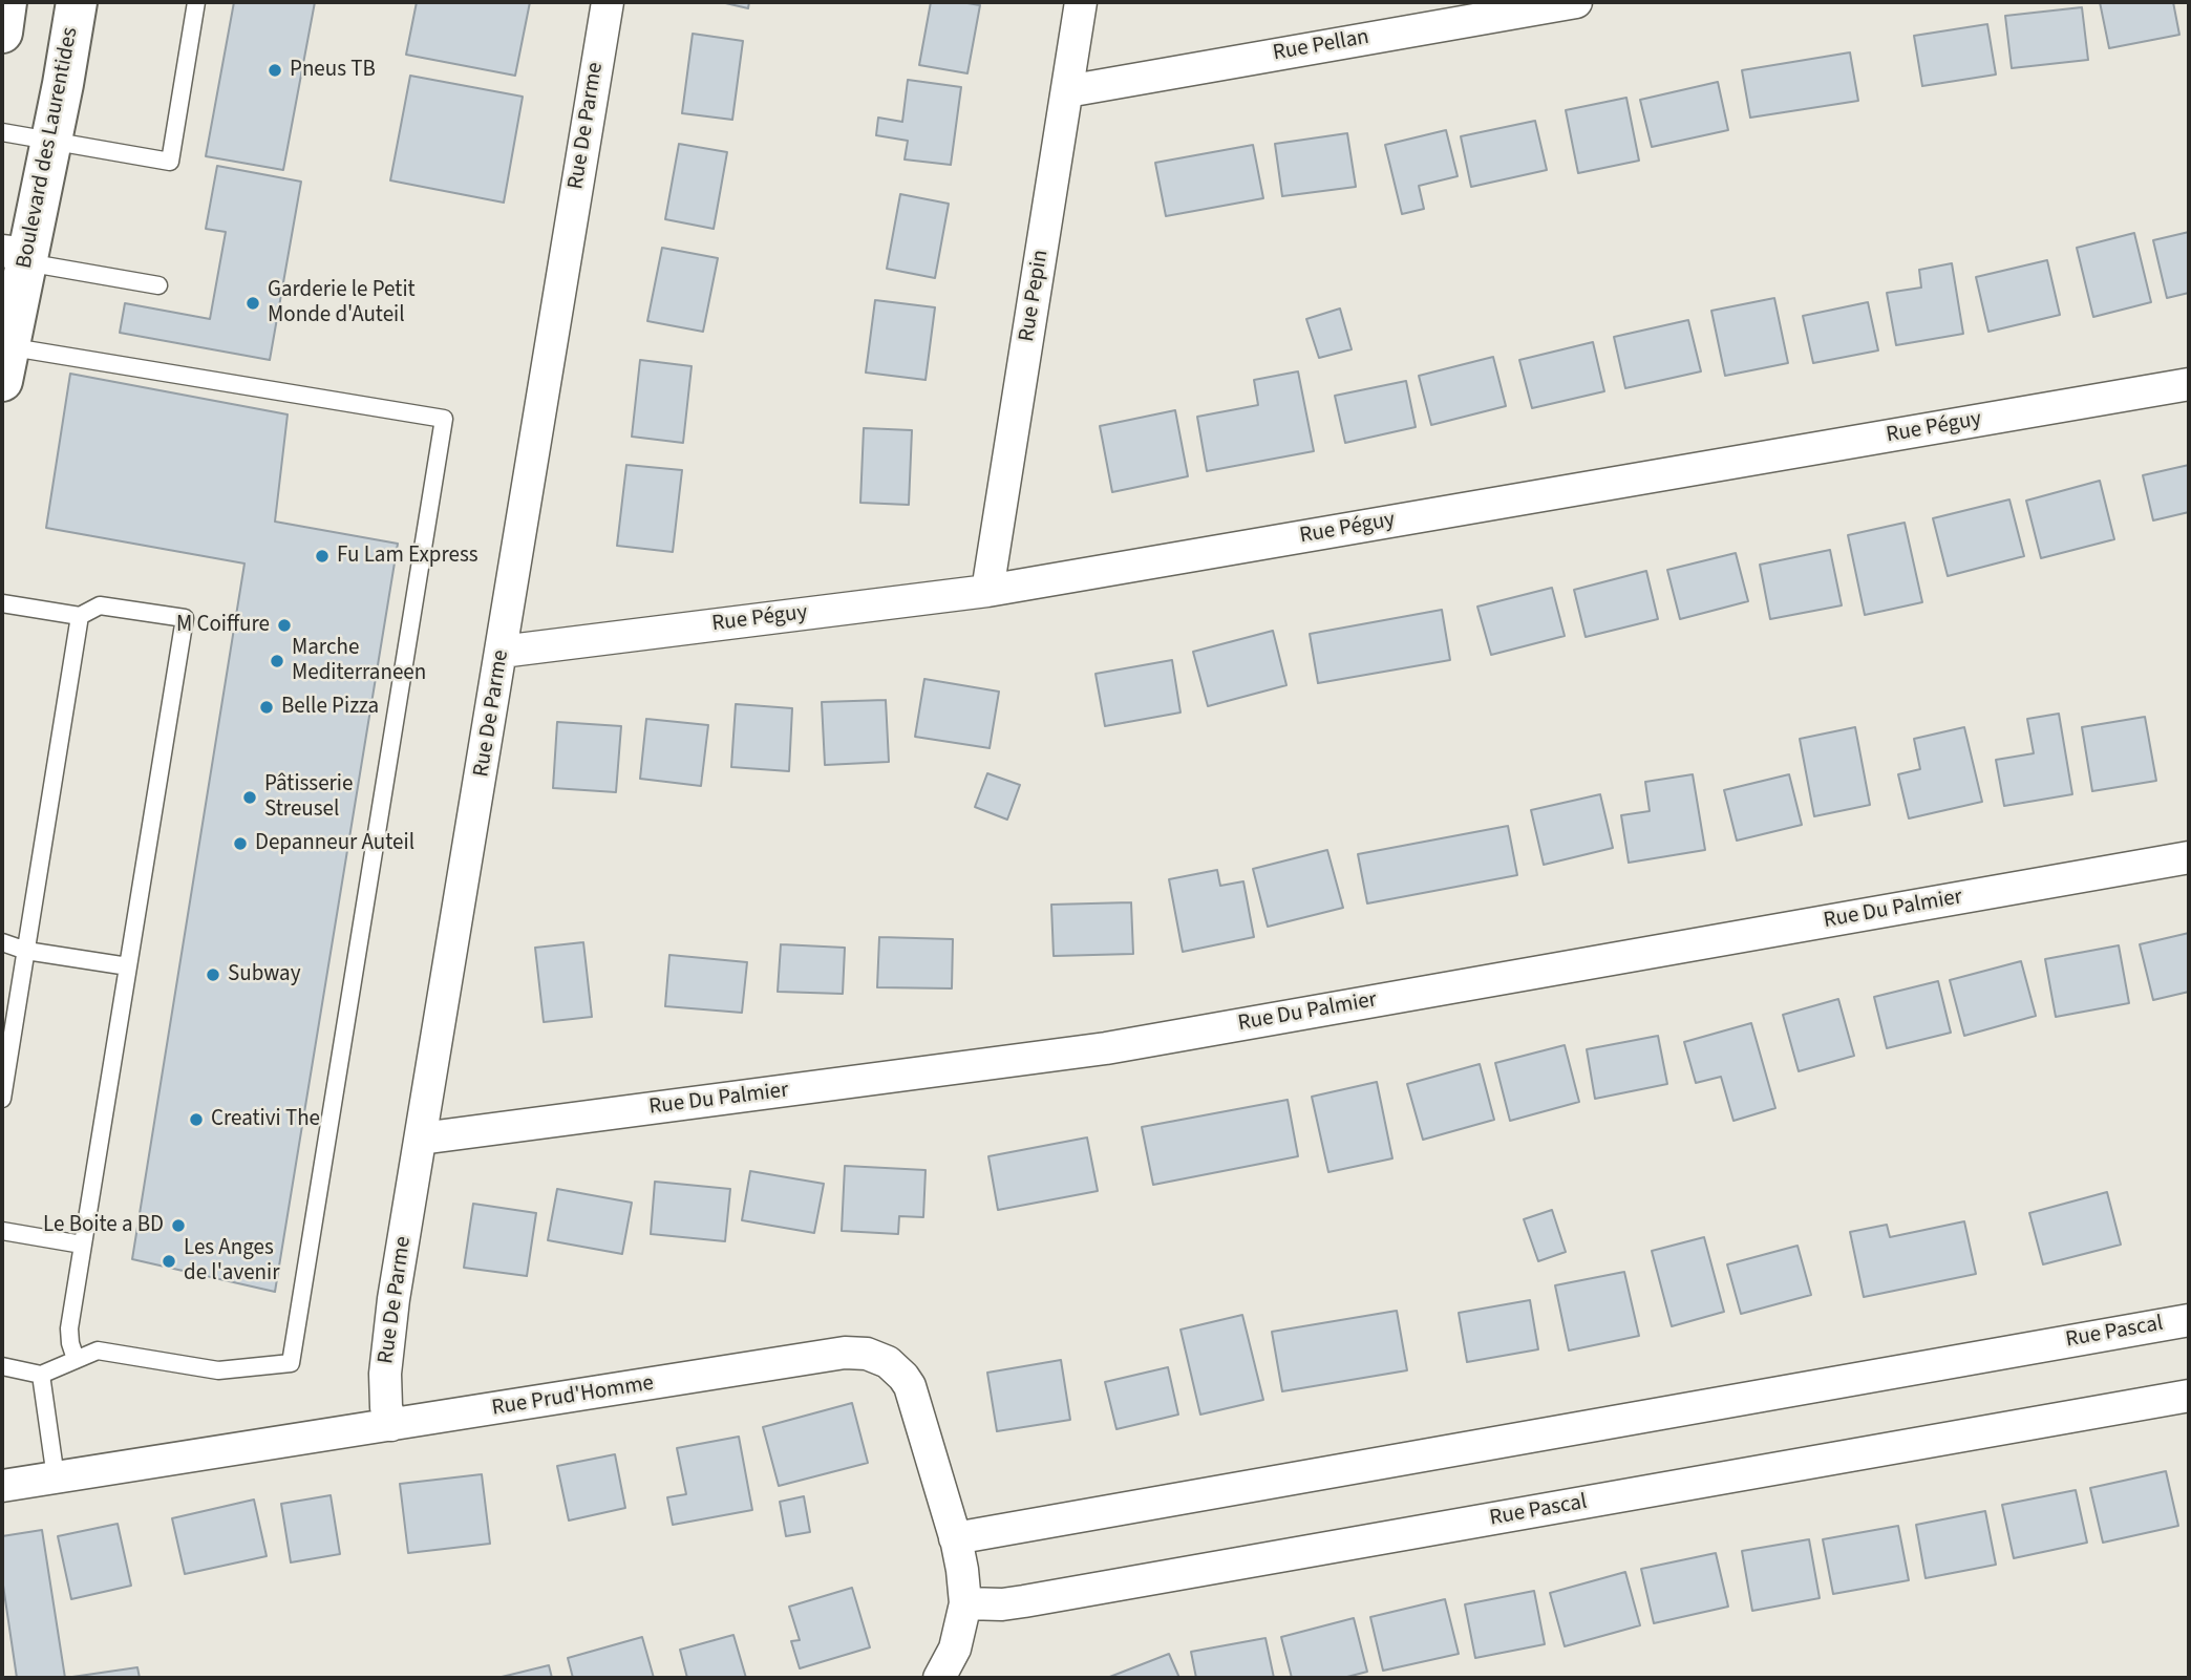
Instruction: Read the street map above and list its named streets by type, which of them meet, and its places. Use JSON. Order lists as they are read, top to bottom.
{
  "streets": {
    "main road": ["Boulevard des Laurentides"],
    "street": [
      "Rue Pellan",
      "Rue De Parme",
      "Rue Pepin",
      "Rue Péguy",
      "Rue Du Palmier",
      "Rue Pascal",
      "Rue Prud'Homme"
    ]
  },
  "crossings": [
    ["Rue Pellan", "Rue Pepin"],
    ["Rue De Parme", "Rue Péguy"],
    ["Rue De Parme", "Rue Du Palmier"],
    ["Rue De Parme", "Rue Prud'Homme"],
    ["Rue Pepin", "Rue Péguy"],
    ["Rue Pascal", "Rue Prud'Homme"]
  ],
  "places": [
    "Pneus TB",
    "Garderie le Petit Monde d'Auteil",
    "Fu Lam Express",
    "M Coiffure",
    "Marche Mediterraneen",
    "Belle Pizza",
    "Pâtisserie Streusel",
    "Depanneur Auteil",
    "Subway",
    "Creativi The",
    "Le Boite a BD",
    "Les Anges de l'avenir"
  ]
}
